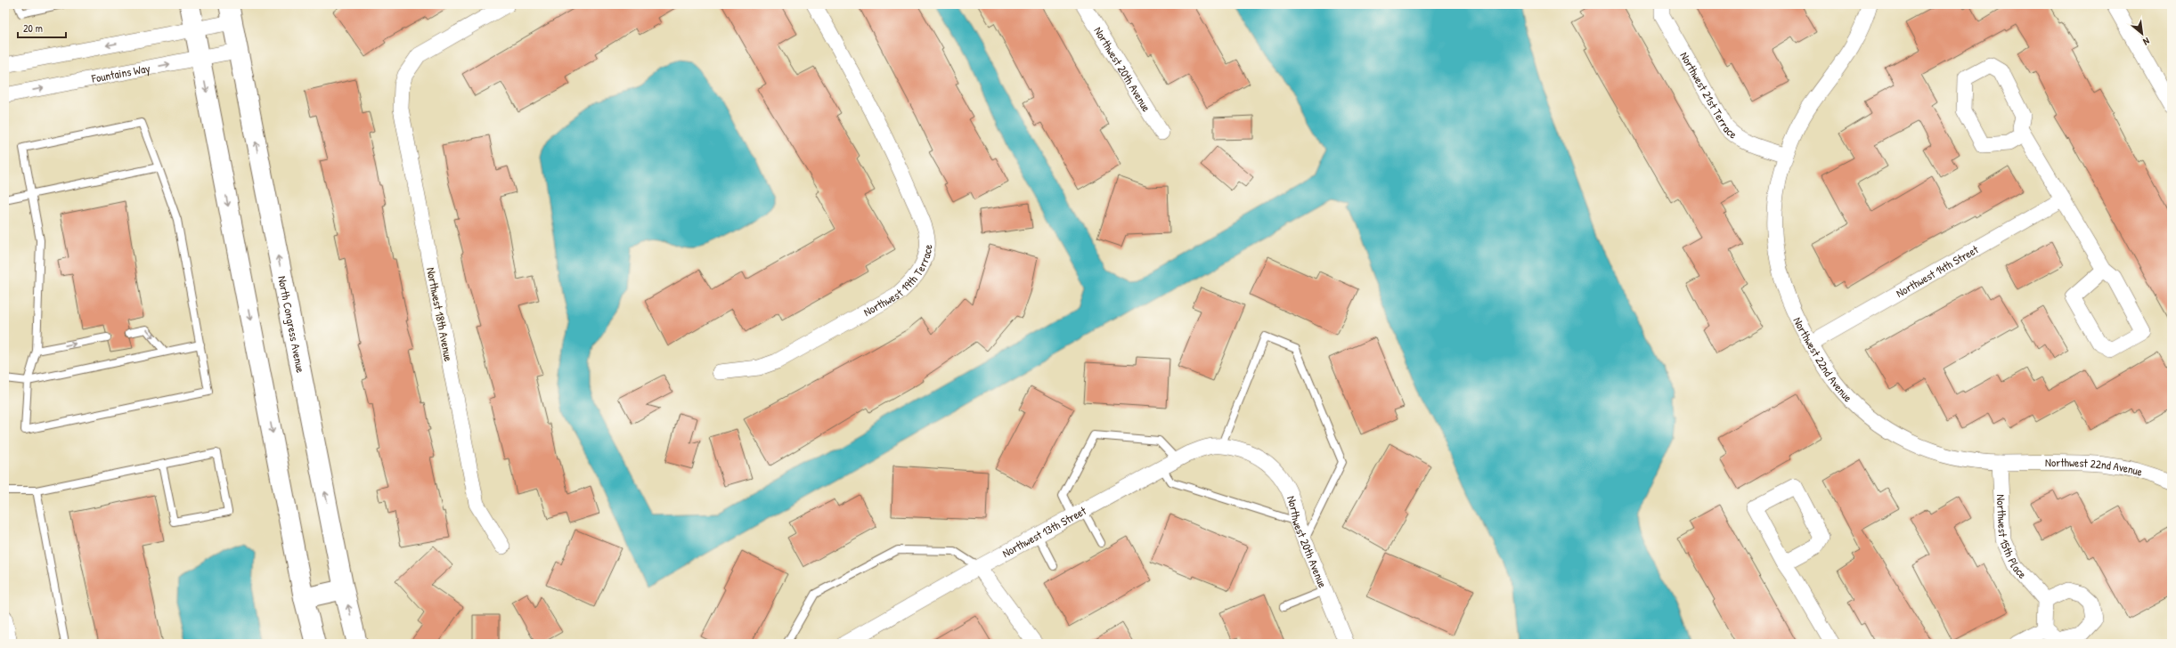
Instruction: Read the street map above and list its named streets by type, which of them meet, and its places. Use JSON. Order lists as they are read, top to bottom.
{
  "streets": {
    "main road": ["North Congress Avenue"],
    "street": [
      "Northwest 20th Avenue",
      "Fountains Way",
      "Northwest 21st Terrace",
      "Northwest 14th Street",
      "Northwest 19th Terrace",
      "Northwest 18th Avenue",
      "Northwest 22nd Avenue",
      "Northwest 13th Street",
      "Northwest 15th Place"
    ]
  },
  "crossings": [
    ["Northwest 20th Avenue", "Northwest 13th Street"],
    ["Fountains Way", "North Congress Avenue"],
    ["Northwest 21st Terrace", "Northwest 22nd Avenue"],
    ["Northwest 14th Street", "Northwest 22nd Avenue"],
    ["Northwest 22nd Avenue", "Northwest 15th Place"]
  ],
  "scale_bar": "20 m",
  "north": "bottom right"
}
